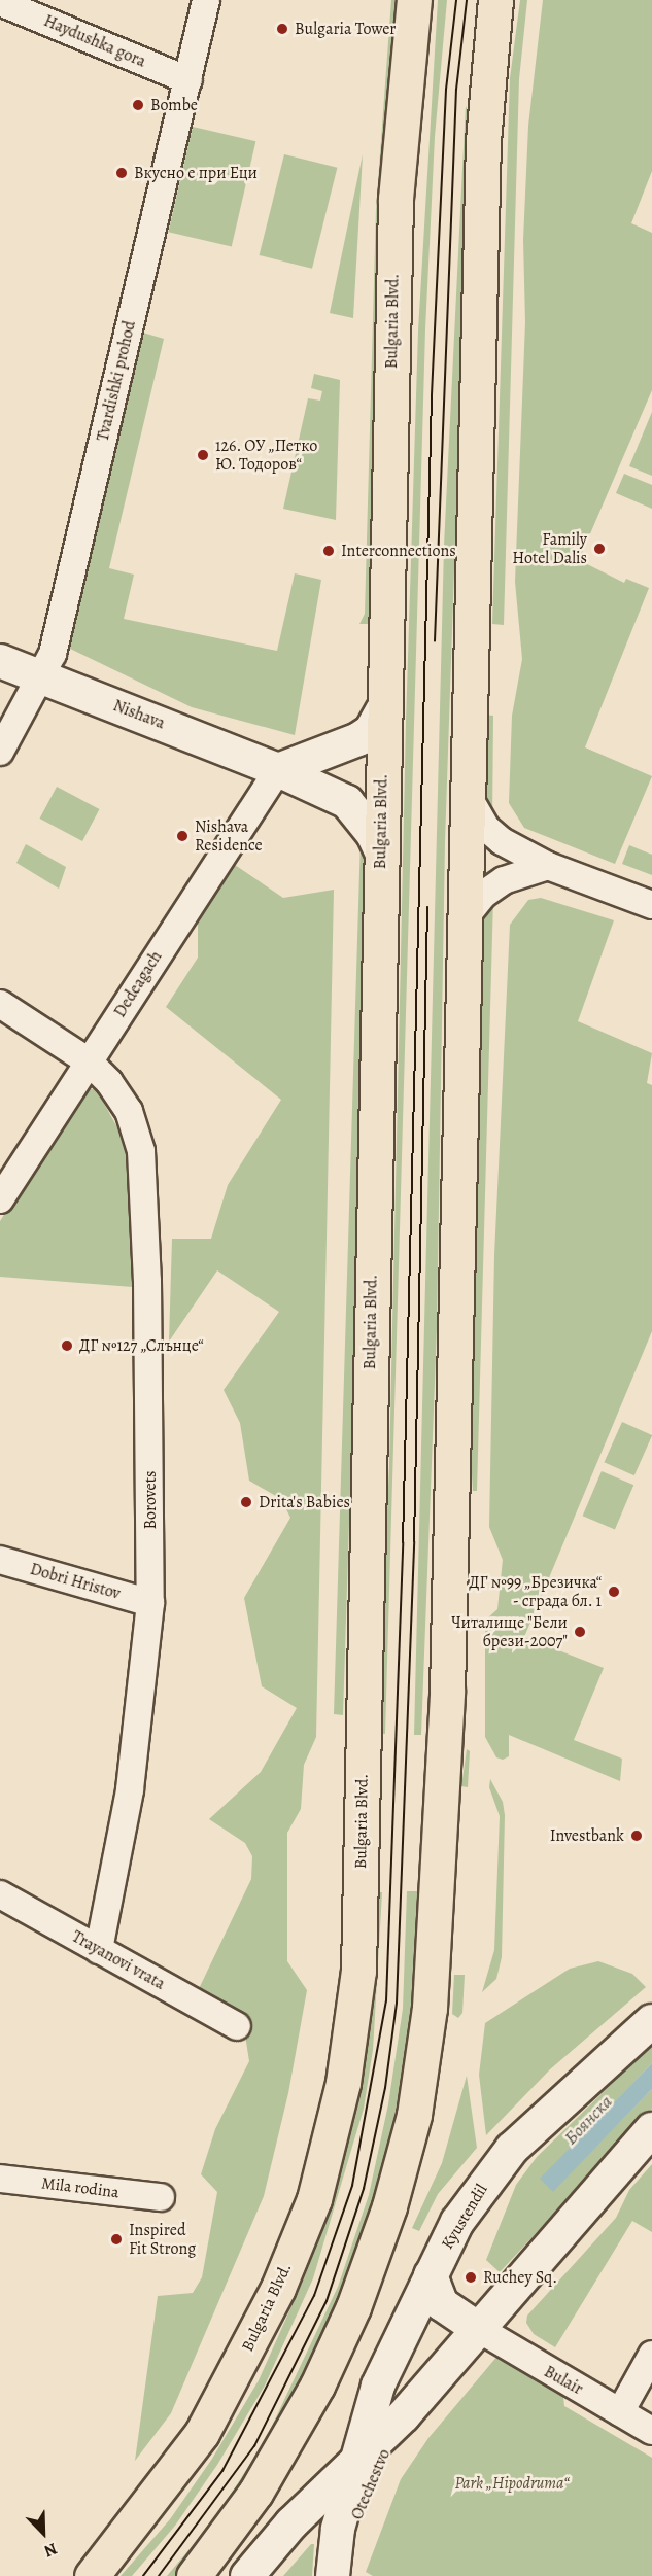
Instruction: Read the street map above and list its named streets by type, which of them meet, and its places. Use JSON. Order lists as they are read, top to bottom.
{
  "streets": {
    "main road": ["Bulgaria Blvd."],
    "street": [
      "Haydushka gora",
      "Tvardishki prohod",
      "Nishava",
      "Dedeagach",
      "Borovets",
      "Dobri Hristov",
      "Trayanovi vrata",
      "Mila rodina",
      "Kyustendil",
      "Bulair",
      "Otechestvo"
    ]
  },
  "crossings": [
    ["Haydushka gora", "Tvardishki prohod"],
    ["Bulgaria Blvd.", "Nishava"],
    ["Tvardishki prohod", "Nishava"],
    ["Nishava", "Dedeagach"],
    ["Dedeagach", "Borovets"],
    ["Borovets", "Dobri Hristov"],
    ["Borovets", "Trayanovi vrata"],
    ["Kyustendil", "Otechestvo"]
  ],
  "water": ["Боянска"],
  "parks": ["Park „Hipodruma“"],
  "places": [
    "Bulgaria Tower",
    "Bombe",
    "Вкусно е при Еци",
    "126. ОУ „Петко Ю. Тодоров“",
    "Family Hotel Dalis",
    "Interconnections",
    "Nishava Residence",
    "ДГ №127 „Слънце“",
    "Drita's Babies",
    "ДГ №99 „Брезичка“ - сграда бл. 1",
    "Читалище \"Бели брези-2007\"",
    "Investbank",
    "Inspired Fit Strong",
    "Ruchey Sq."
  ],
  "north": "bottom right"
}
